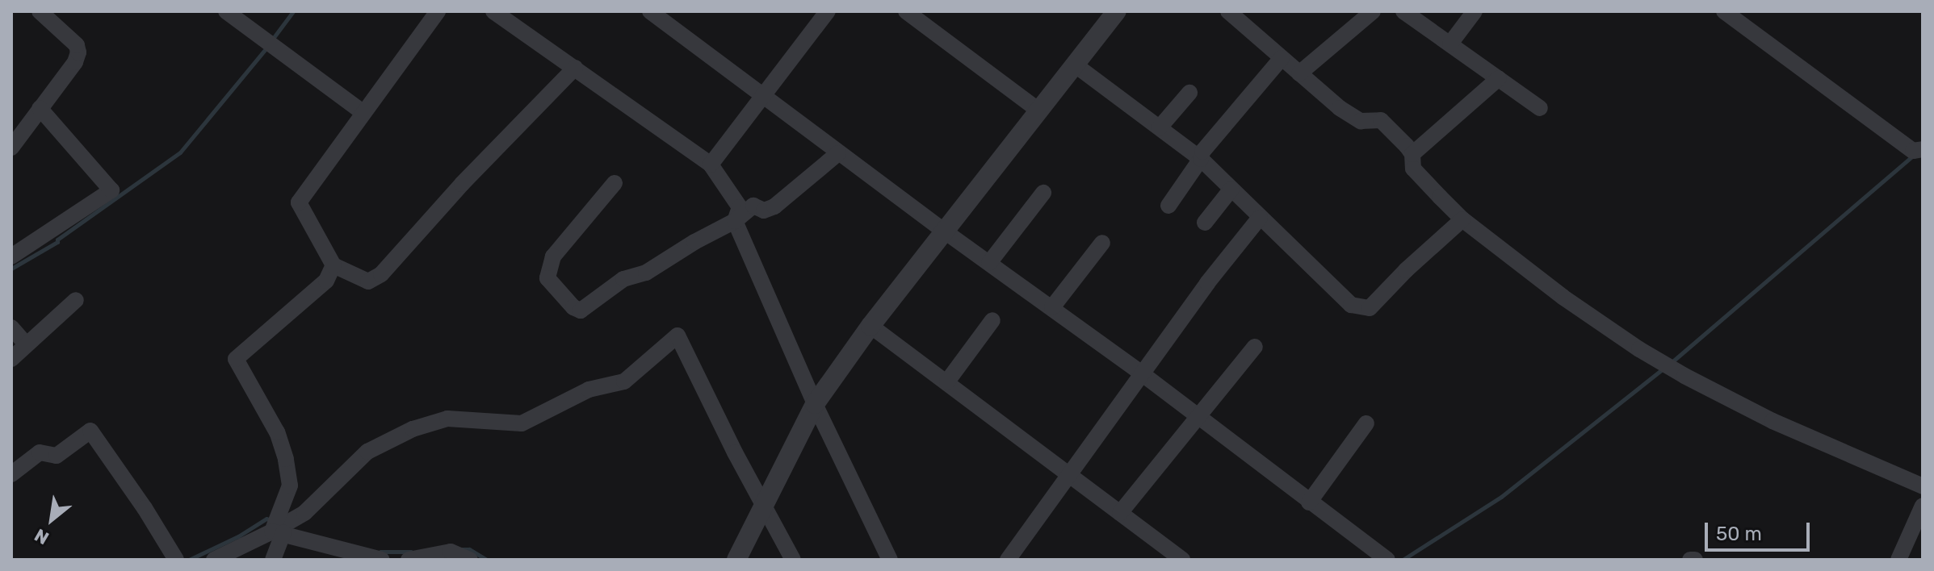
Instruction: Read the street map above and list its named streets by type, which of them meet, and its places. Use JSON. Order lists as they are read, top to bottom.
{
  "scale_bar": "50 m",
  "north": "bottom left"
}
